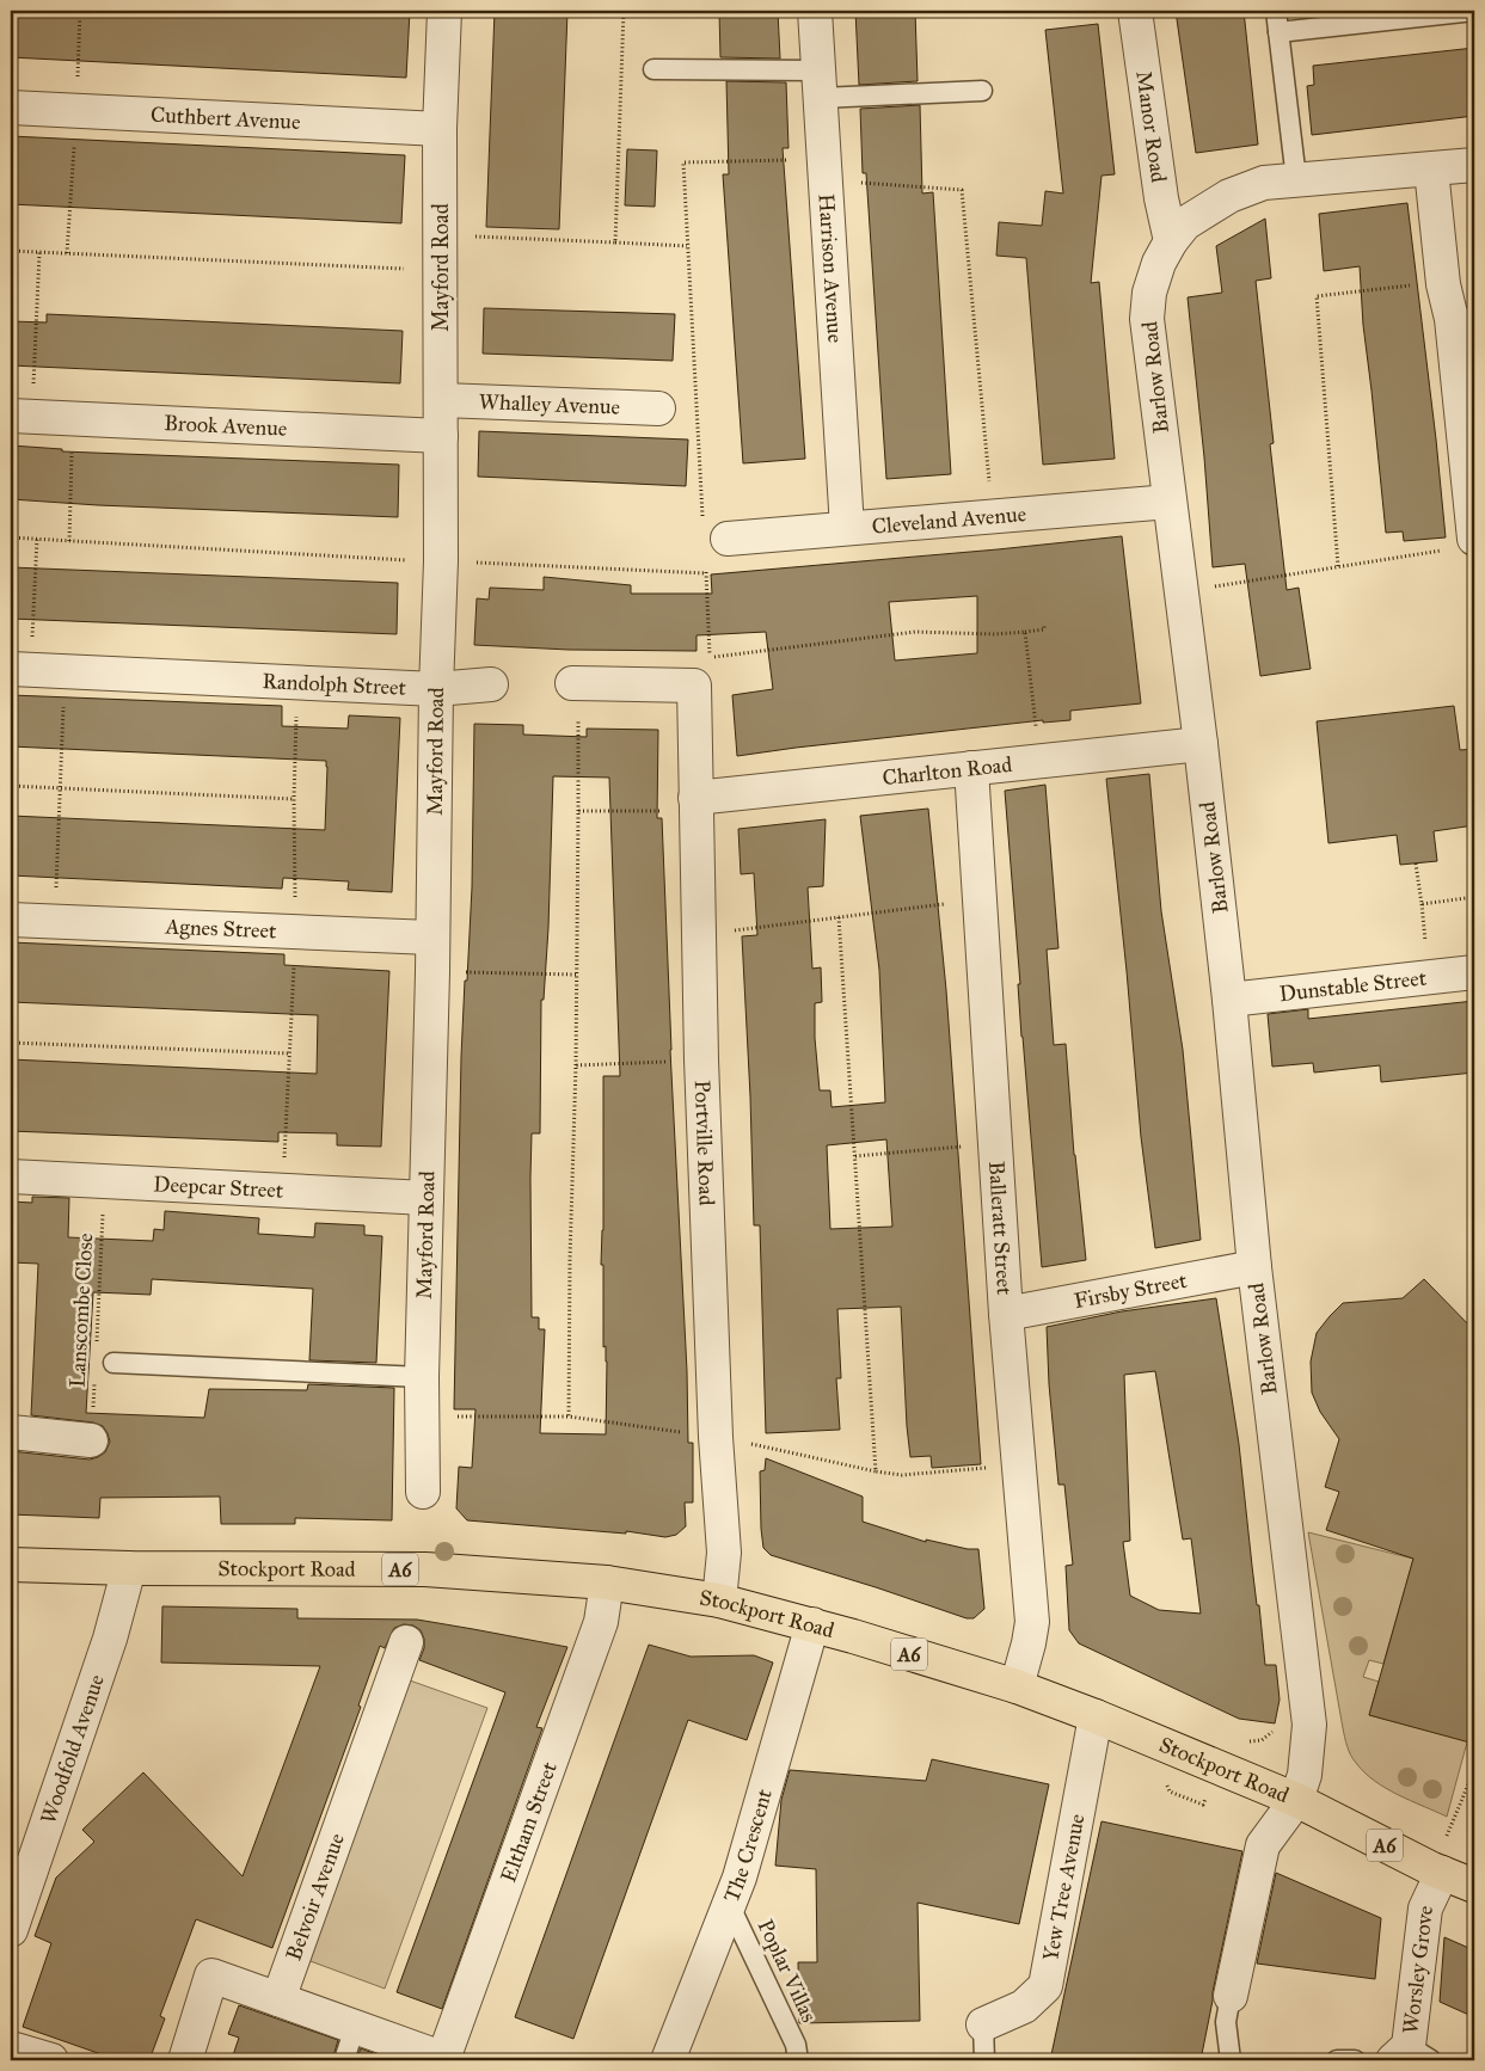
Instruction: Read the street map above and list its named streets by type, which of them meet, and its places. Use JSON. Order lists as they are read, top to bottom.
{
  "streets": {
    "highway": ["Stockport Road", "A6"],
    "street": [
      "Cuthbert Avenue",
      "Manor Road",
      "Mayford Road",
      "Harrison Avenue",
      "Barlow Road",
      "Whalley Avenue",
      "Brook Avenue",
      "Cleveland Avenue",
      "Randolph Street",
      "Charlton Road",
      "Agnes Street",
      "Dunstable Street",
      "Portville Road",
      "Deepcar Street",
      "Balleratt Street",
      "Firsby Street",
      "Woodfold Avenue",
      "Eltham Street",
      "The Crescent",
      "Yew Tree Avenue",
      "Belvoir Avenue",
      "Worsley Grove"
    ],
    "lane": ["Poplar Villas"],
    "path": ["Lanscombe Close"]
  },
  "crossings": [
    ["Cuthbert Avenue", "Mayford Road"],
    ["Manor Road", "Barlow Road"],
    ["Mayford Road", "Whalley Avenue"],
    ["Mayford Road", "Brook Avenue"],
    ["Mayford Road", "Randolph Street"],
    ["Mayford Road", "Agnes Street"],
    ["Mayford Road", "Deepcar Street"],
    ["Harrison Avenue", "Cleveland Avenue"],
    ["Barlow Road", "Cleveland Avenue"],
    ["Barlow Road", "Charlton Road"],
    ["Barlow Road", "Dunstable Street"],
    ["Barlow Road", "Firsby Street"],
    ["Barlow Road", "Stockport Road"],
    ["Charlton Road", "Portville Road"],
    ["Charlton Road", "Balleratt Street"],
    ["Portville Road", "Stockport Road"],
    ["Deepcar Street", "Lanscombe Close"],
    ["Balleratt Street", "Firsby Street"],
    ["Balleratt Street", "Stockport Road"],
    ["Stockport Road", "Woodfold Avenue"],
    ["Stockport Road", "Eltham Street"],
    ["Stockport Road", "The Crescent"],
    ["Stockport Road", "Yew Tree Avenue"],
    ["Stockport Road", "Worsley Grove"],
    ["The Crescent", "Poplar Villas"]
  ]
}
